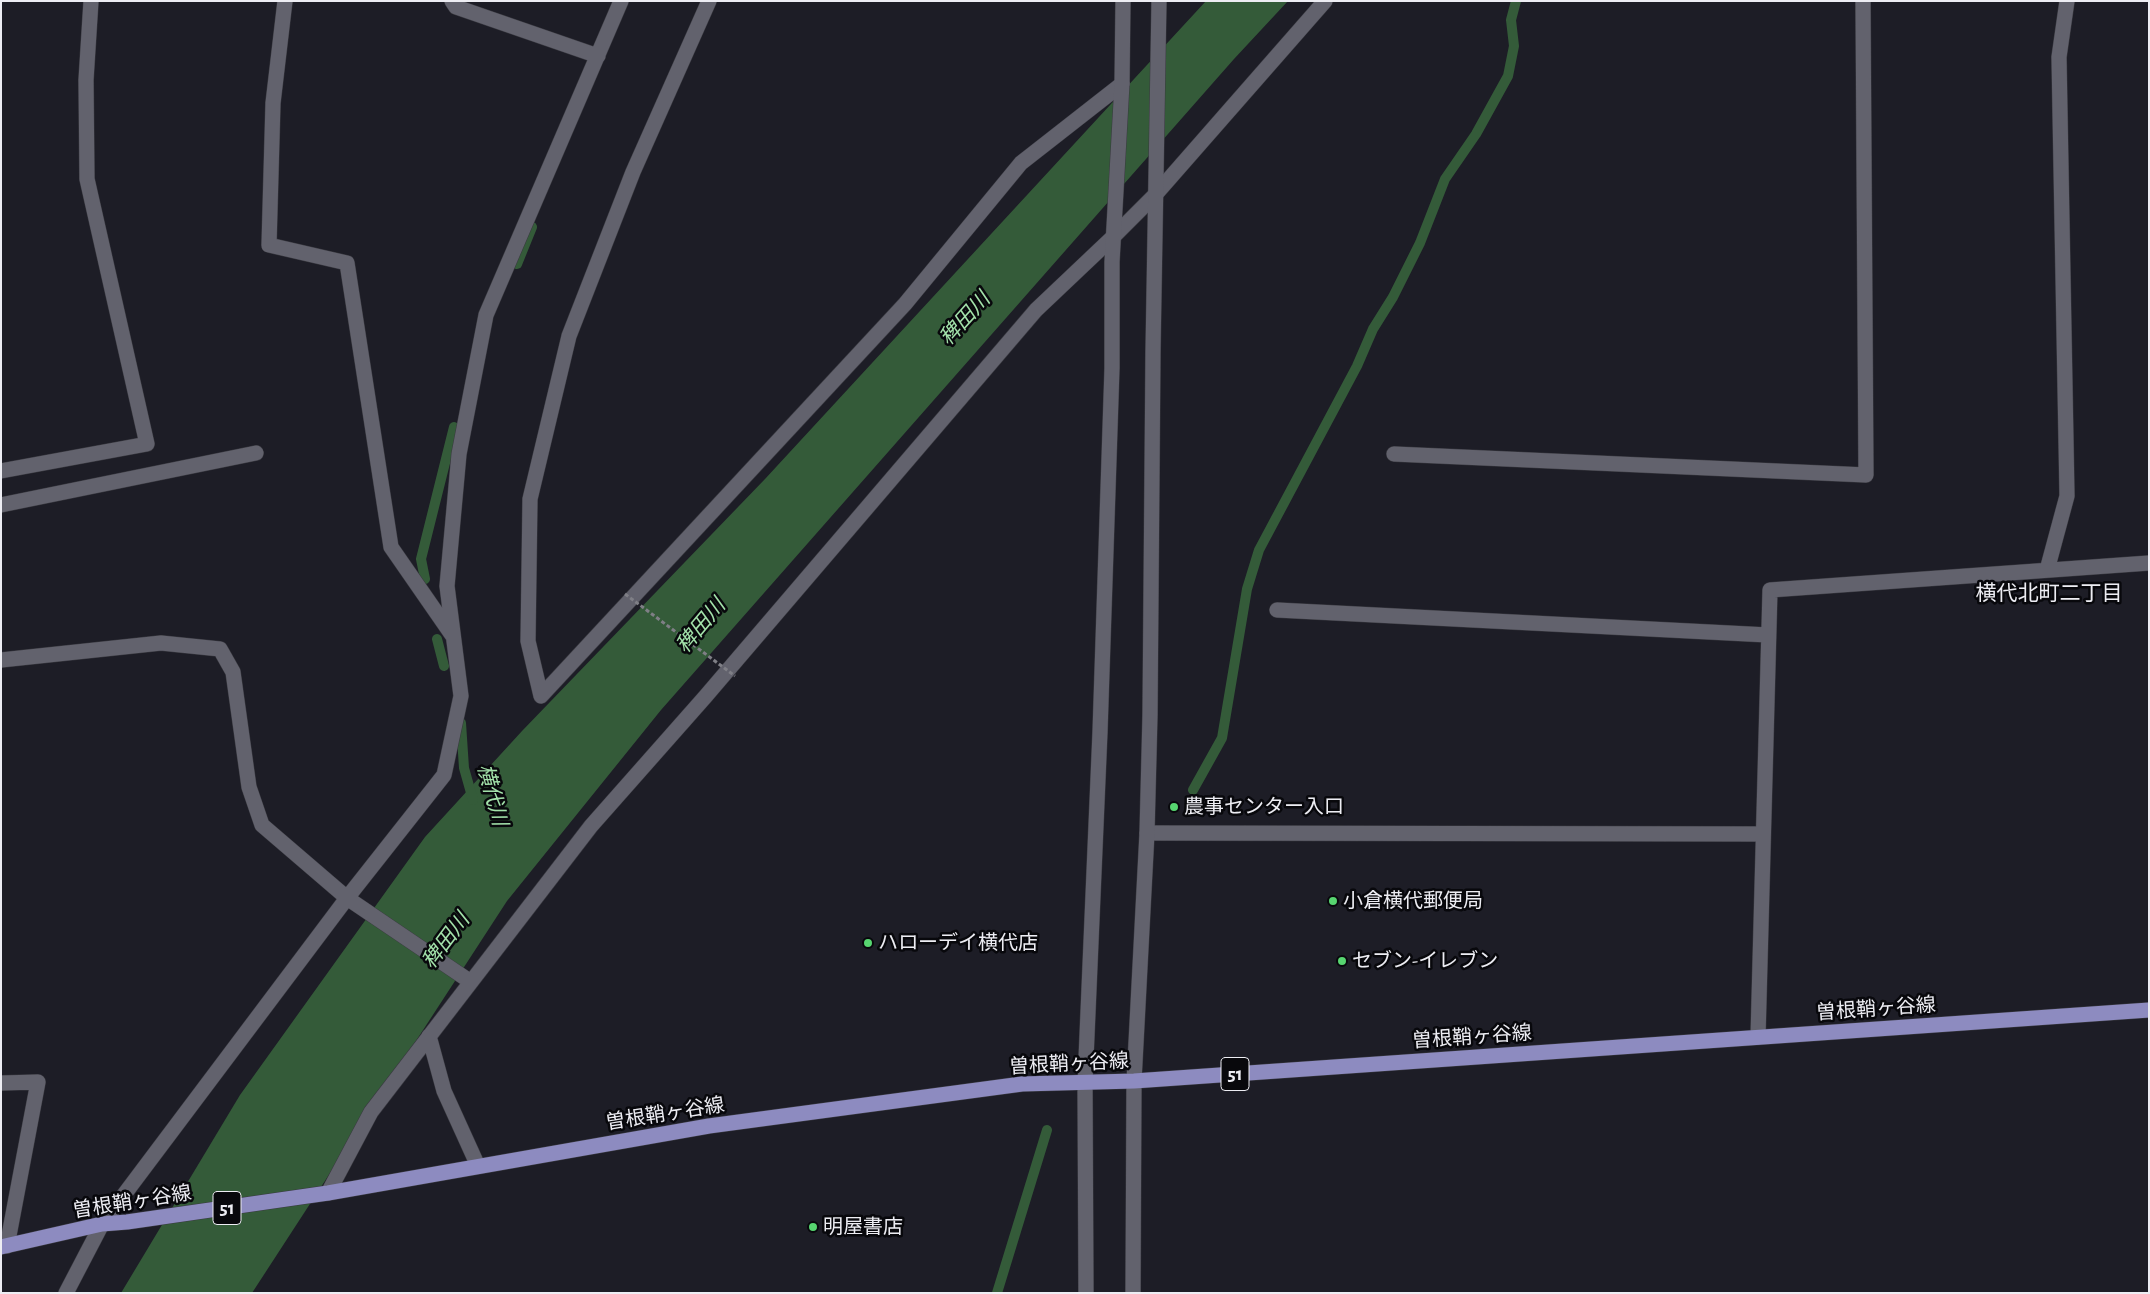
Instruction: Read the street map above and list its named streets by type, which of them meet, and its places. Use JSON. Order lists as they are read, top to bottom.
{
  "streets": {
    "main road": ["曽根鞘ヶ谷線", "51"]
  },
  "districts": ["横代北町二丁目"],
  "water": ["稗田川", "横代川"],
  "places": [
    "農事センター入口",
    "小倉横代郵便局",
    "ハローデイ横代店",
    "セブン-イレブン",
    "明屋書店"
  ]
}
